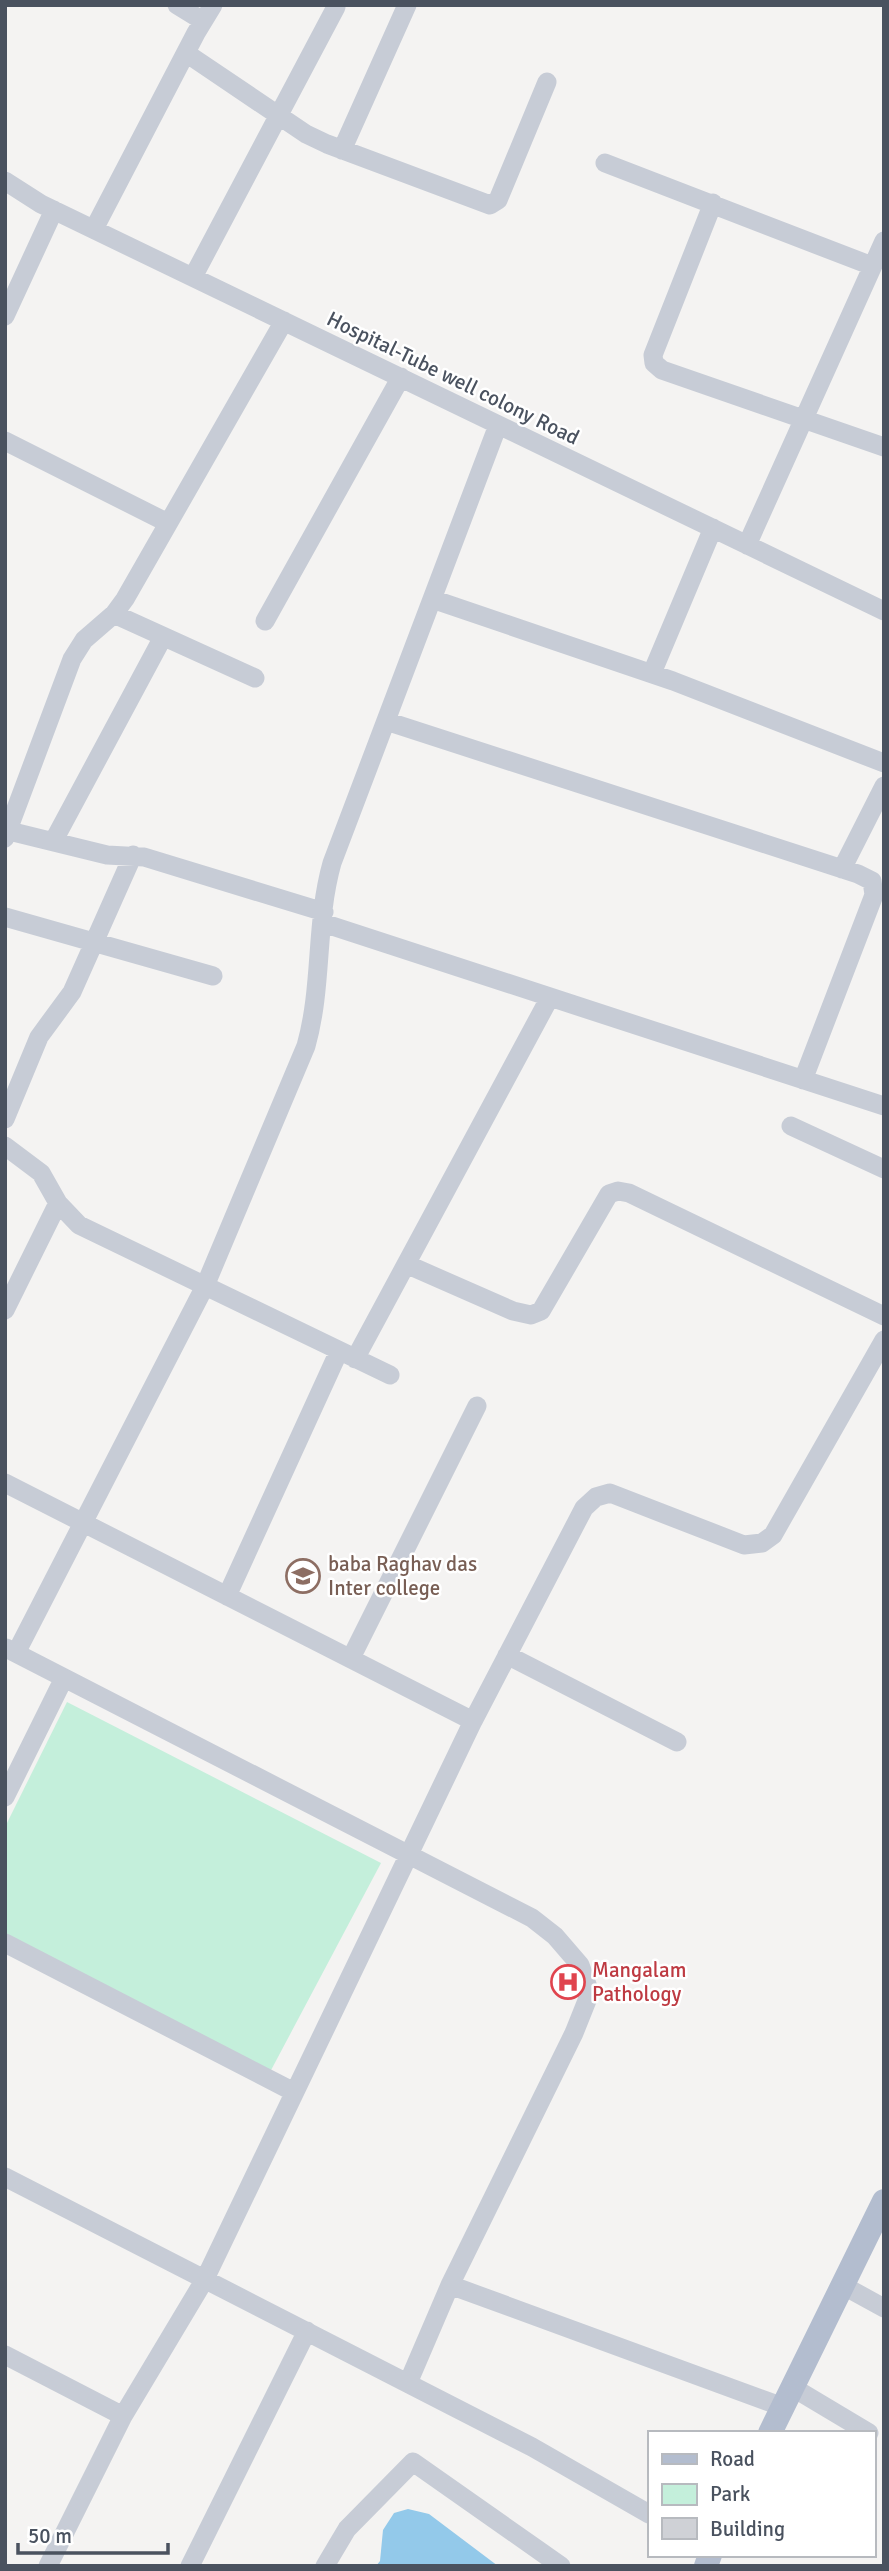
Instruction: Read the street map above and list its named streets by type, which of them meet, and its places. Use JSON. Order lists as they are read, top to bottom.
{
  "streets": {
    "street": ["Hospital-Tube well colony Road"]
  },
  "places": {
    "school or university": ["baba Raghav das Inter college"],
    "hospital": ["Mangalam Pathology"]
  },
  "legend": ["Road", "Park", "Building"],
  "scale_bar": "50 m"
}
